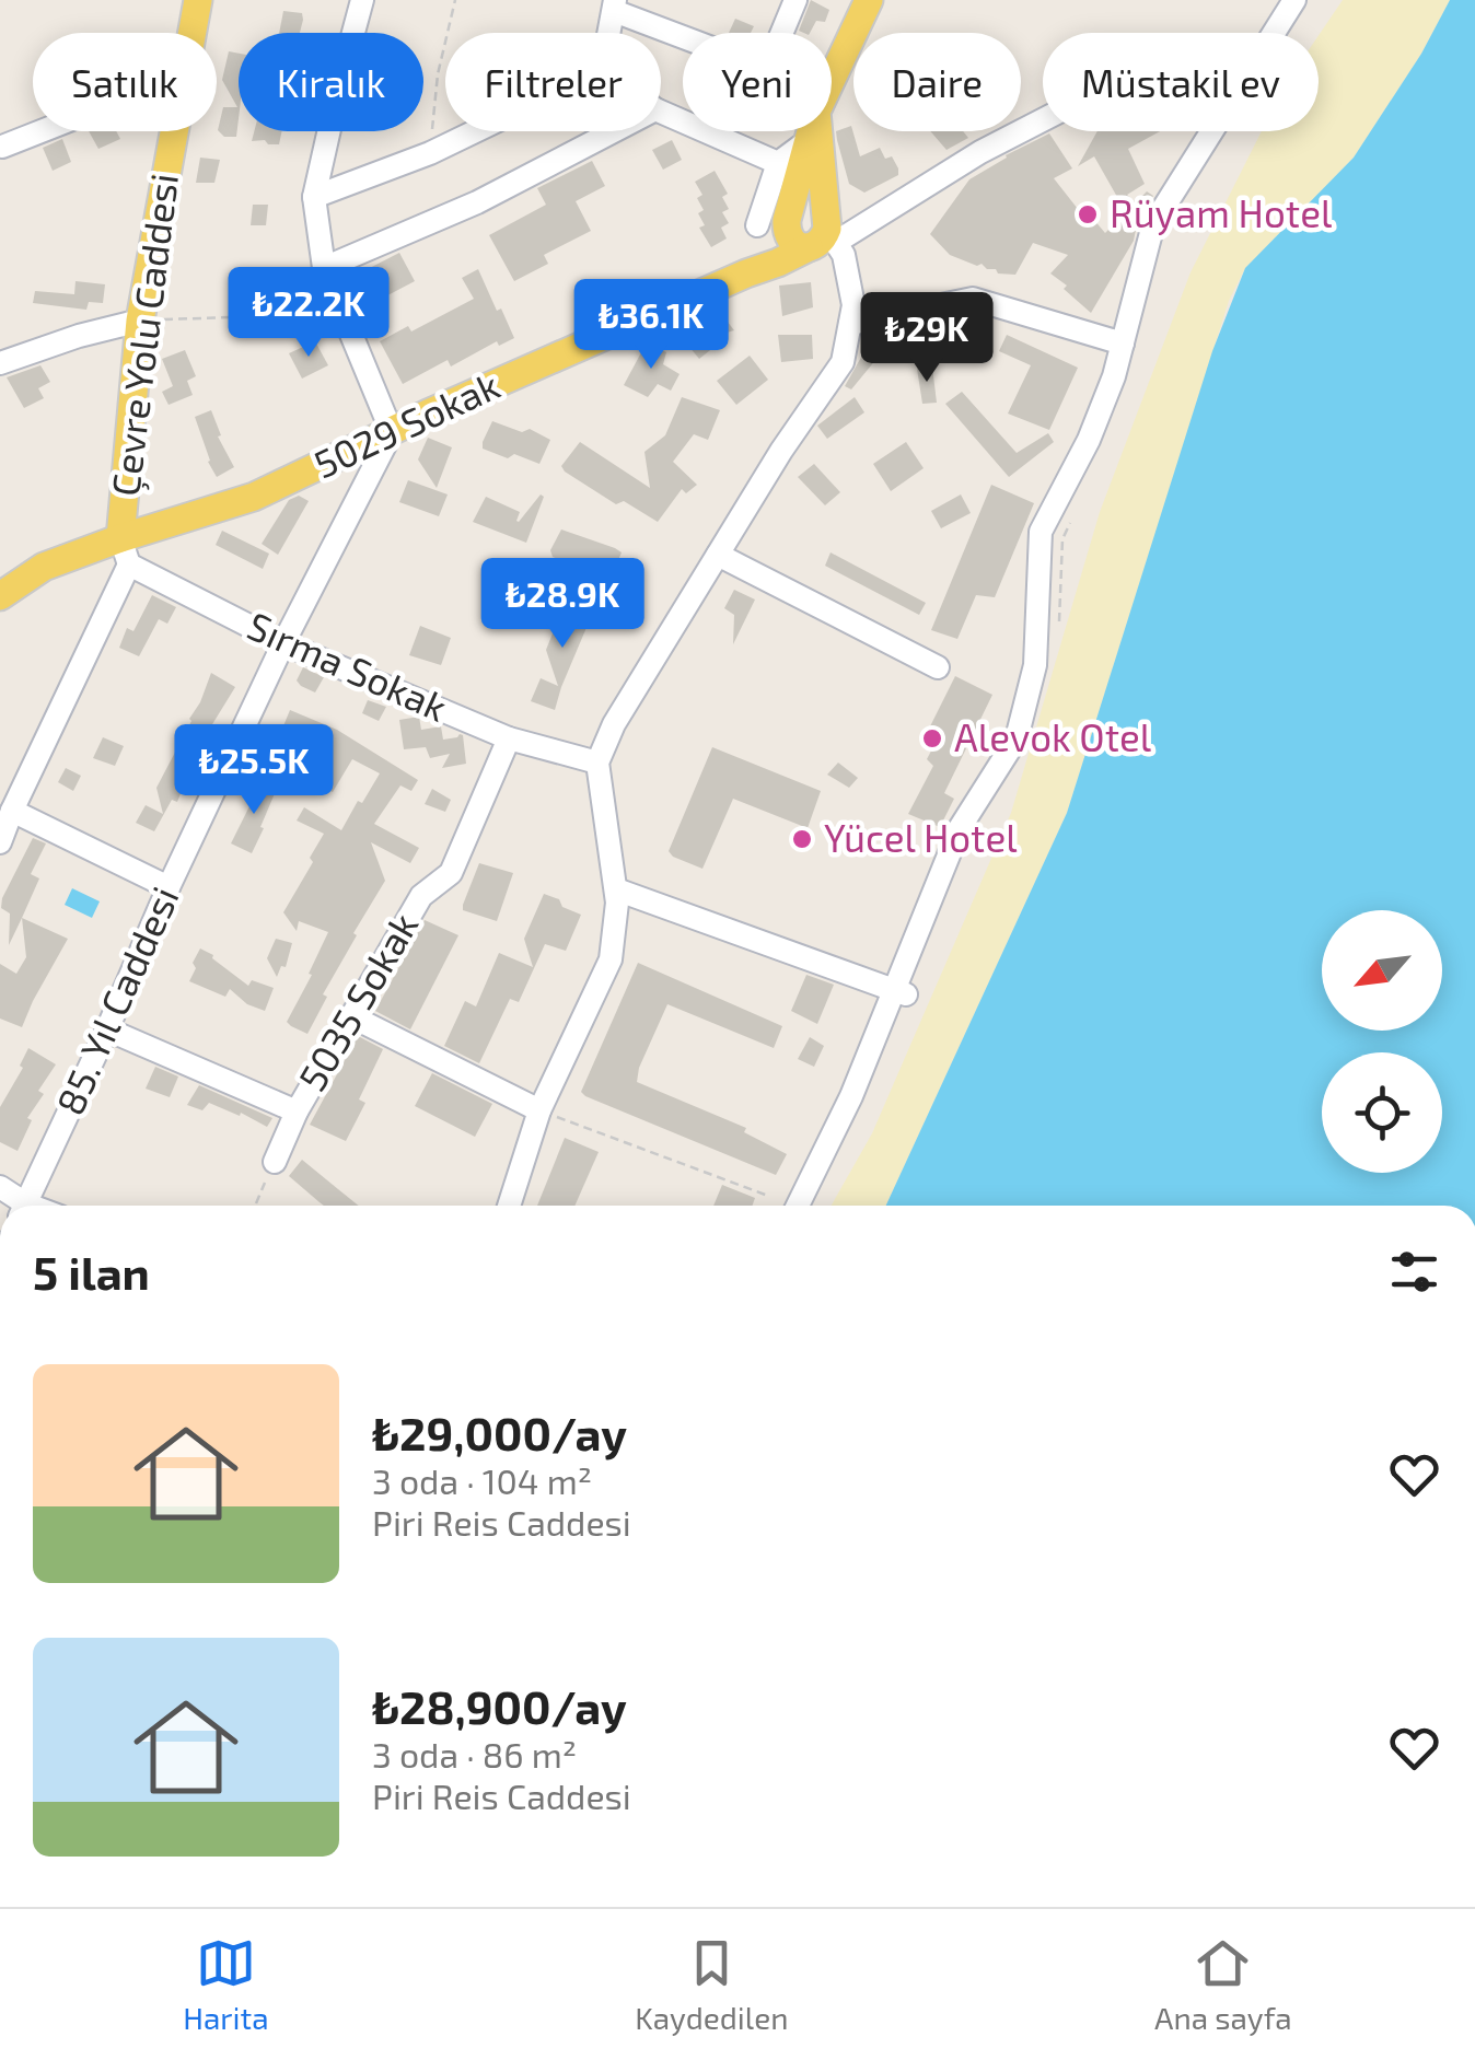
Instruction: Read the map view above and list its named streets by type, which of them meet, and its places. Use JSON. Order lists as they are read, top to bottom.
{
  "streets": {
    "main road": ["Çevre Yolu Caddesi", "5029 Sokak"],
    "street": ["Sırma Sokak", "85. Yıl Caddesi", "5035 Sokak"]
  },
  "crossings": [
    ["Çevre Yolu Caddesi", "5029 Sokak"],
    ["Çevre Yolu Caddesi", "Sırma Sokak"],
    ["5029 Sokak", "Sırma Sokak"],
    ["5029 Sokak", "85. Yıl Caddesi"],
    ["Sırma Sokak", "85. Yıl Caddesi"],
    ["Sırma Sokak", "5035 Sokak"]
  ],
  "places": ["Rüyam Hotel", "Alevok Otel", "Yücel Hotel"],
  "north": "bottom left",
  "page": {
    "chip": [
      "Satılık",
      "Kiralık",
      "Filtreler",
      "Yeni",
      "Daire",
      "Müstakil ev"
    ],
    "price": [
      "₺22.2K",
      "₺36.1K",
      "₺29K",
      "₺28.9K",
      "₺25.5K"
    ],
    "heading": "5 ilan",
    "list": [
      {
        "name": "₺29,000/ay",
        "note": "3 oda · 104 m² · Piri Reis Caddesi"
      },
      {
        "name": "₺28,900/ay",
        "note": "3 oda · 86 m² · Piri Reis Caddesi"
      }
    ],
    "tabs": ["Harita", "Kaydedilen", "Ana sayfa"]
  }
}
